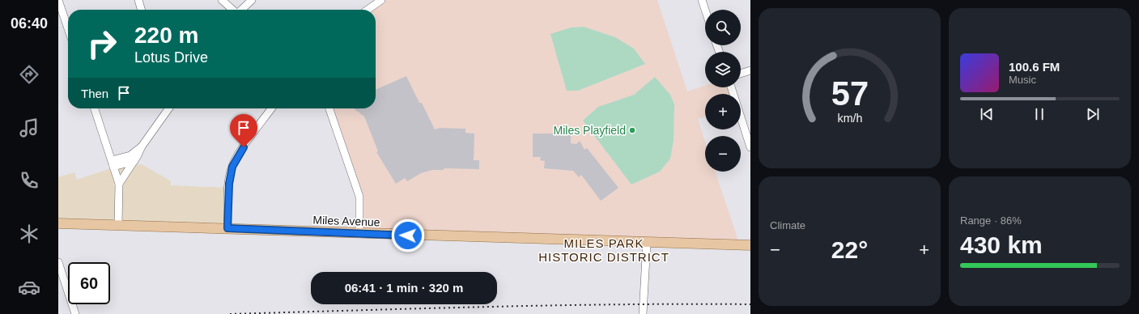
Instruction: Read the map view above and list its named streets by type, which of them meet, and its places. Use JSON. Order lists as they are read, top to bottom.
{
  "streets": {
    "main road": ["Miles Avenue"]
  },
  "districts": ["MILES PARK HISTORIC DISTRICT"],
  "places": ["Miles Playfield"],
  "page": {
    "tabs": "06:40",
    "map_buttons": ["+", "−"],
    "turn": ["220 m", "Lotus Drive"],
    "song": ["100.6 FM", "Music"],
    "then": "Then",
    "tile": [
      "Climate",
      ["Range · 86%", "430 km"]
    ],
    "heat": ["−", "22°", "+"],
    "limit": "60",
    "trip": "06:41 · 1 min · 320 m",
    "gauge": ["57", "km/h"]
  }
}
